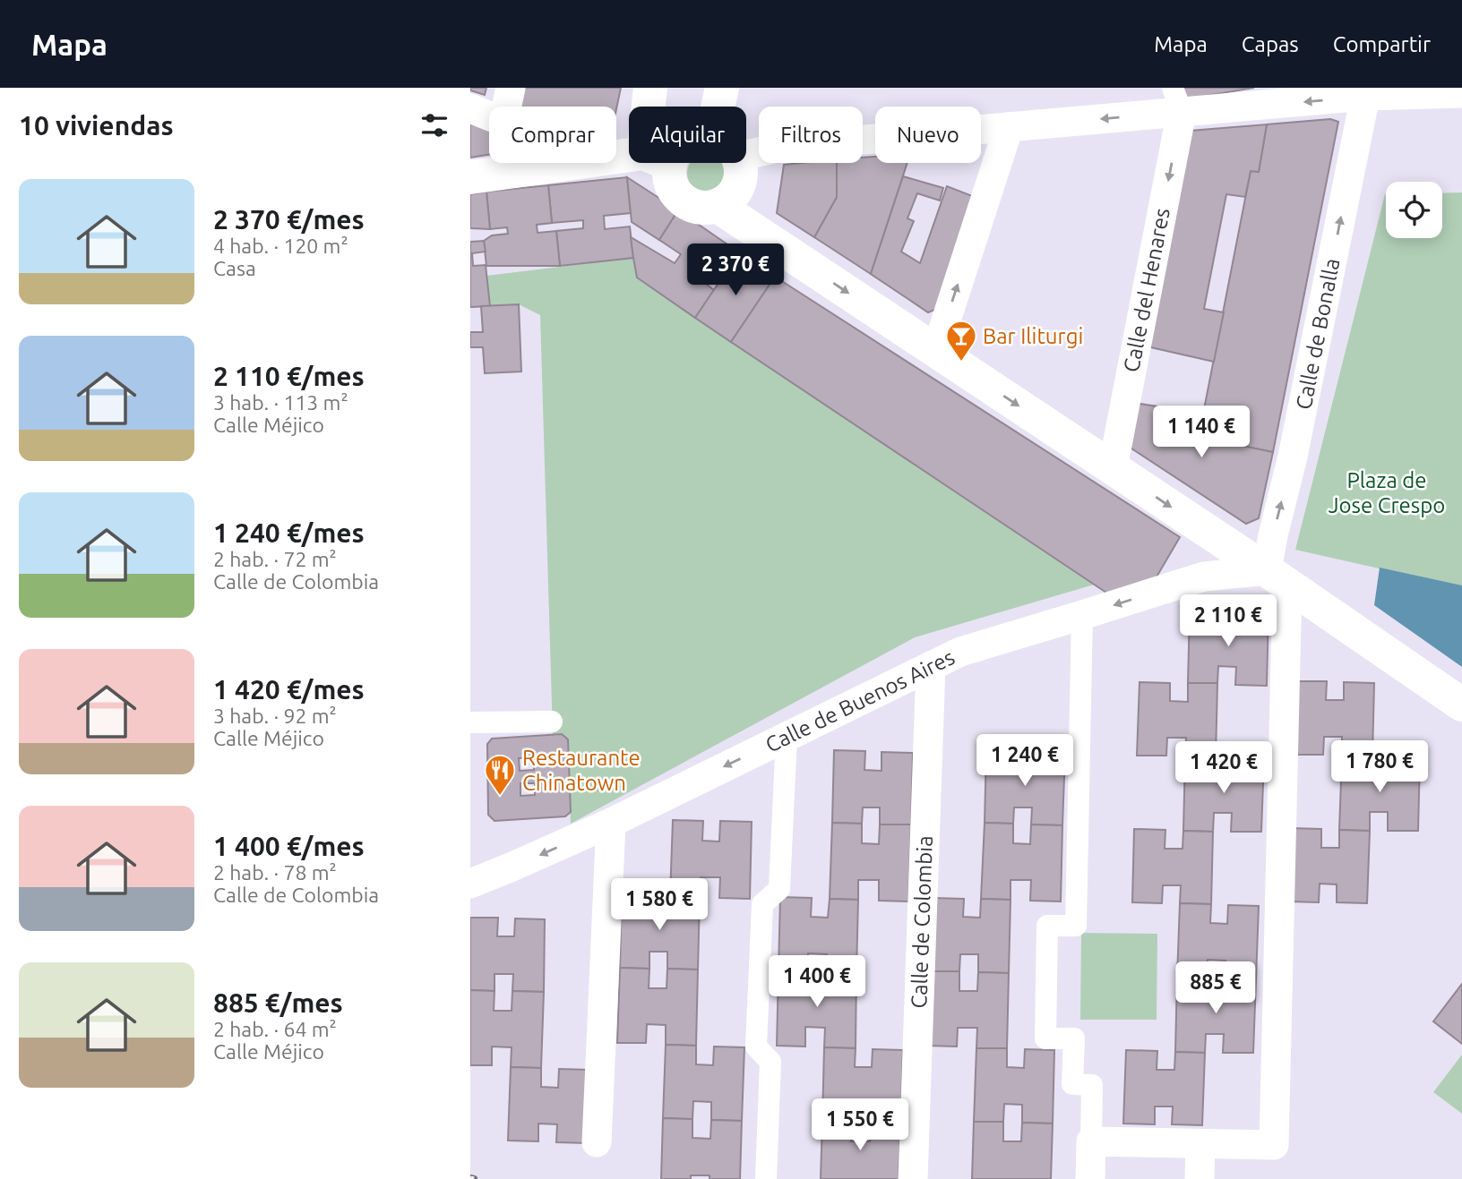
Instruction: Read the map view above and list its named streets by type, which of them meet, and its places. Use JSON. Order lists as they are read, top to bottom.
{
  "streets": {
    "street": [
      "Calle del Henares",
      "Calle de Bonalla",
      "Calle de Buenos Aires",
      "Calle de Colombia"
    ]
  },
  "crossings": [
    ["Calle de Bonalla", "Calle de Buenos Aires"],
    ["Calle de Buenos Aires", "Calle de Colombia"]
  ],
  "one_way": ["Calle de Bonalla", "Calle de Buenos Aires"],
  "parks": ["Plaza de Jose Crespo"],
  "places": {
    "bar": ["Bar Iliturgi"],
    "restaurant": ["Restaurante Chinatown"]
  },
  "page": {
    "header": "Mapa",
    "nav": ["Mapa", "Capas", "Compartir"],
    "heading": "10 viviendas",
    "chip": [
      "Comprar",
      "Alquilar",
      "Filtros",
      "Nuevo"
    ],
    "list": [
      {
        "name": "2 370 €/mes",
        "note": "4 hab. · 120 m² · Casa"
      },
      {
        "name": "2 110 €/mes",
        "note": "3 hab. · 113 m² · Calle Méjico"
      },
      {
        "name": "1 240 €/mes",
        "note": "2 hab. · 72 m² · Calle de Colombia"
      },
      {
        "name": "1 420 €/mes",
        "note": "3 hab. · 92 m² · Calle Méjico"
      },
      {
        "name": "1 400 €/mes",
        "note": "2 hab. · 78 m² · Calle de Colombia"
      },
      {
        "name": "885 €/mes",
        "note": "2 hab. · 64 m² · Calle Méjico"
      }
    ],
    "price": [
      "2 370 €",
      "1 140 €",
      "2 110 €",
      "1 240 €",
      "1 780 €",
      "1 420 €",
      "1 580 €",
      "1 400 €",
      "885 €",
      "1 550 €"
    ]
  }
}
